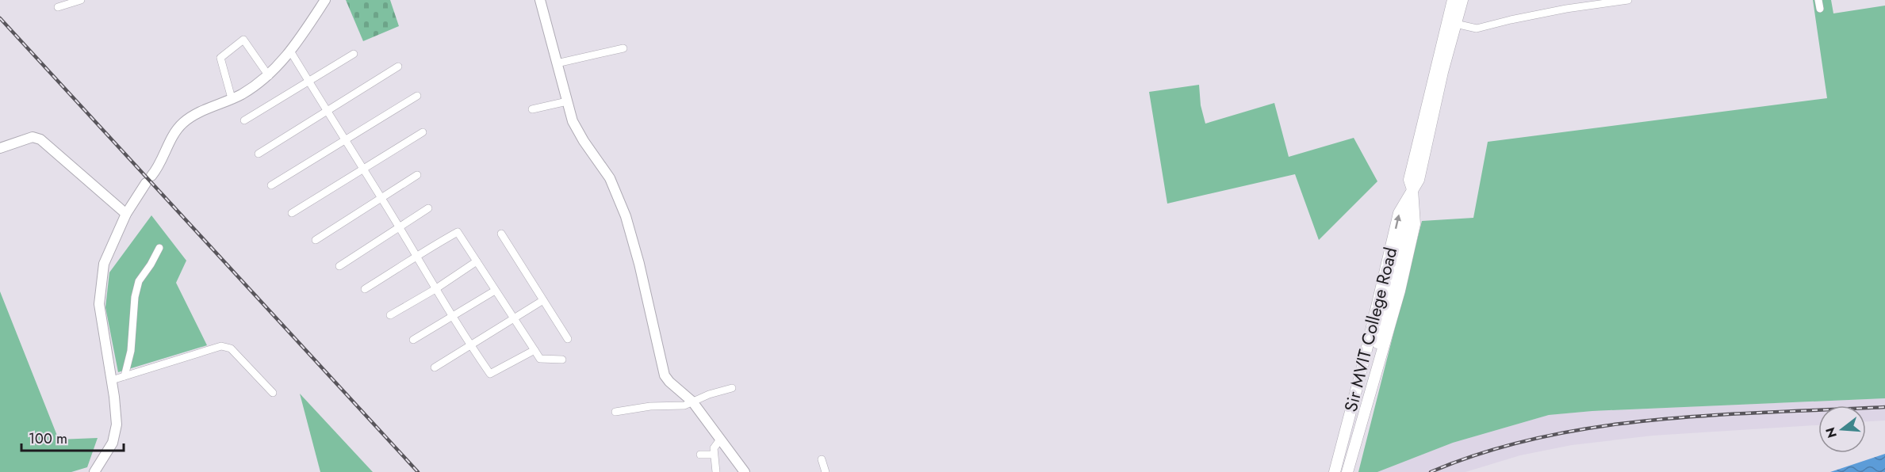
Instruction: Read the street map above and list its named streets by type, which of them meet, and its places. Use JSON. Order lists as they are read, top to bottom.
{
  "streets": {
    "main road": ["Sir MVIT College Road"]
  },
  "scale_bar": "100 m",
  "north": "left"
}
